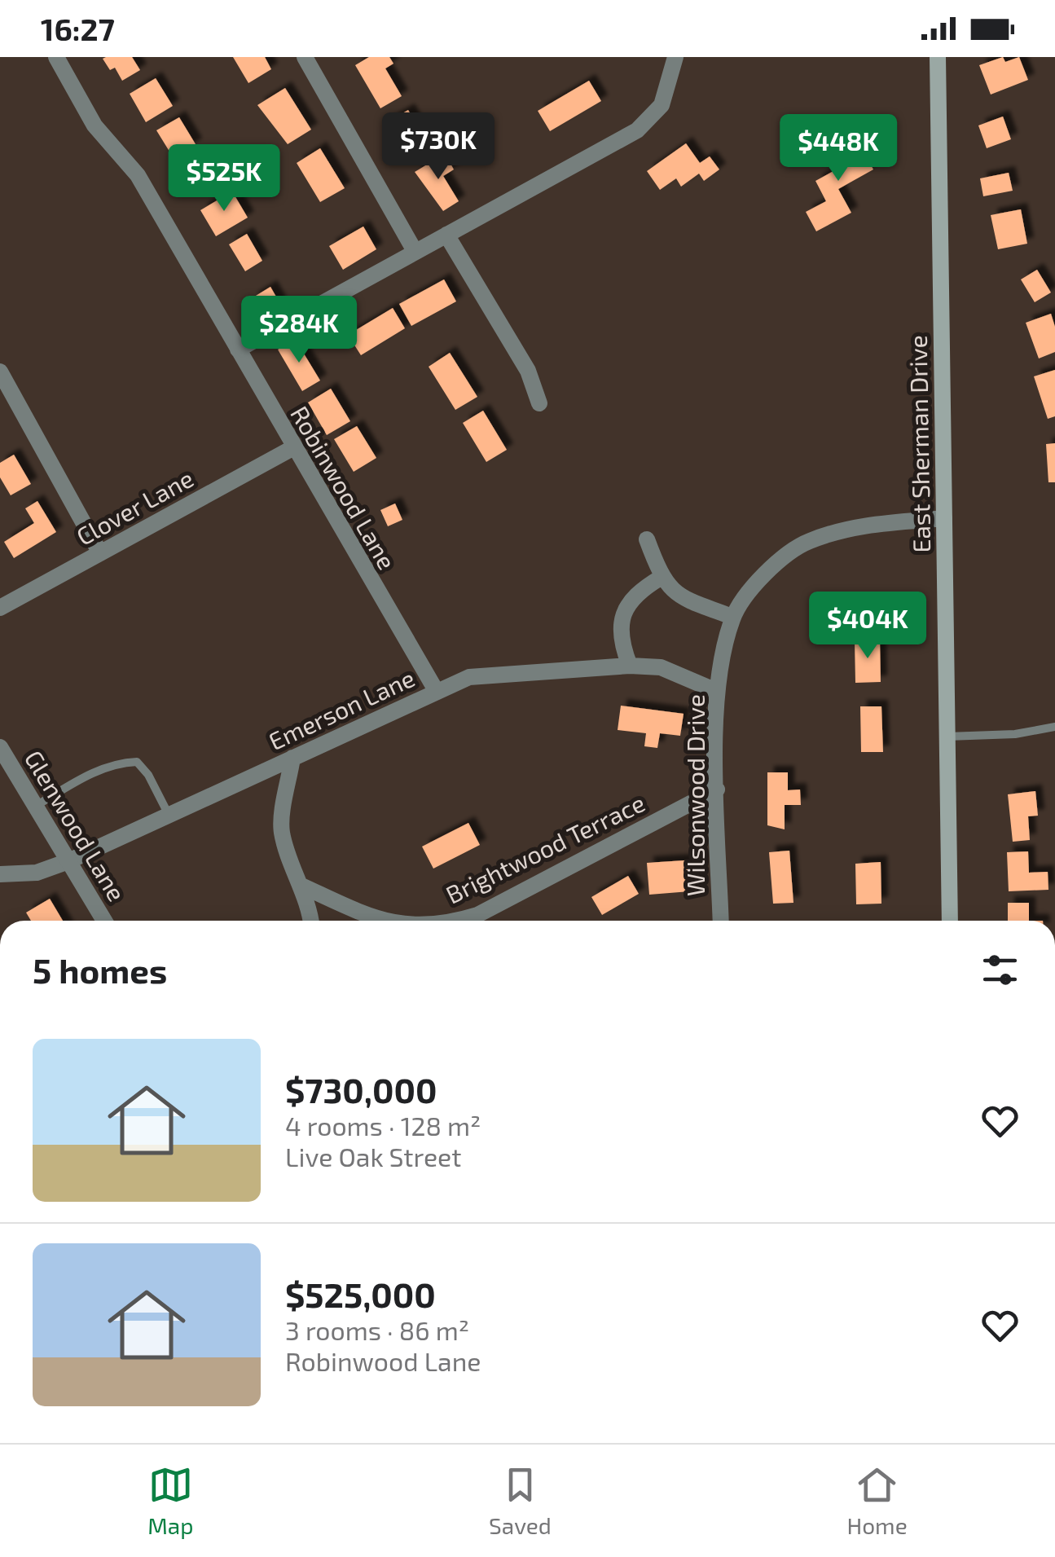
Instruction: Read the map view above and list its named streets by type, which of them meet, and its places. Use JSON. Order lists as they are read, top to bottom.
{
  "streets": {
    "main road": ["East Sherman Drive"],
    "street": [
      "Robinwood Lane",
      "Clover Lane",
      "Emerson Lane",
      "Wilsonwood Drive",
      "Glenwood Lane",
      "Brightwood Terrace"
    ]
  },
  "crossings": [
    ["East Sherman Drive", "Wilsonwood Drive"],
    ["Robinwood Lane", "Clover Lane"],
    ["Robinwood Lane", "Emerson Lane"],
    ["Emerson Lane", "Wilsonwood Drive"],
    ["Emerson Lane", "Glenwood Lane"],
    ["Wilsonwood Drive", "Brightwood Terrace"]
  ],
  "page": {
    "status": "16:27",
    "price": [
      "$730K",
      "$448K",
      "$525K",
      "$284K",
      "$404K"
    ],
    "heading": "5 homes",
    "list": [
      {
        "name": "$730,000",
        "note": "4 rooms · 128 m² · Live Oak Street"
      },
      {
        "name": "$525,000",
        "note": "3 rooms · 86 m² · Robinwood Lane"
      }
    ],
    "tabs": ["Map", "Saved", "Home"]
  }
}
